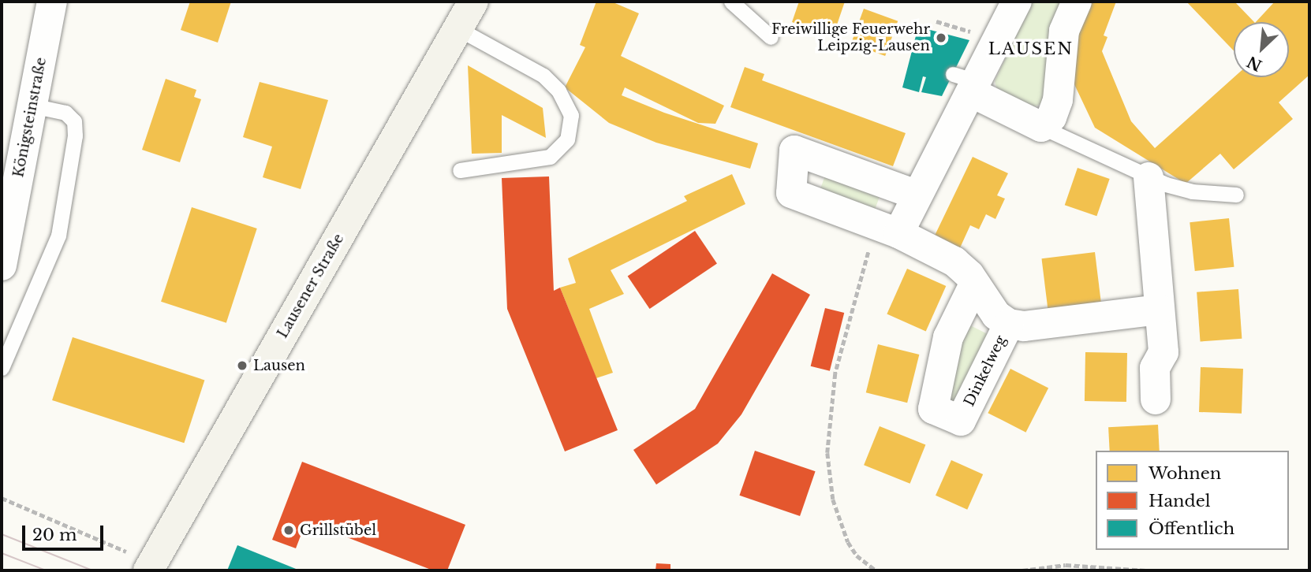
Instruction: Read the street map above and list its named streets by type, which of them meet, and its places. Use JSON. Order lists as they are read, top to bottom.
{
  "streets": {
    "main road": ["Lausener Straße"],
    "street": ["Königsteinstraße", "Dinkelweg"]
  },
  "districts": ["LAUSEN"],
  "places": ["Freiwillige Feuerwehr Leipzig-Lausen", "Lausen", "Grillstübel"],
  "legend": ["Wohnen", "Handel", "Öffentlich"],
  "scale_bar": "20 m",
  "north": "bottom left"
}
